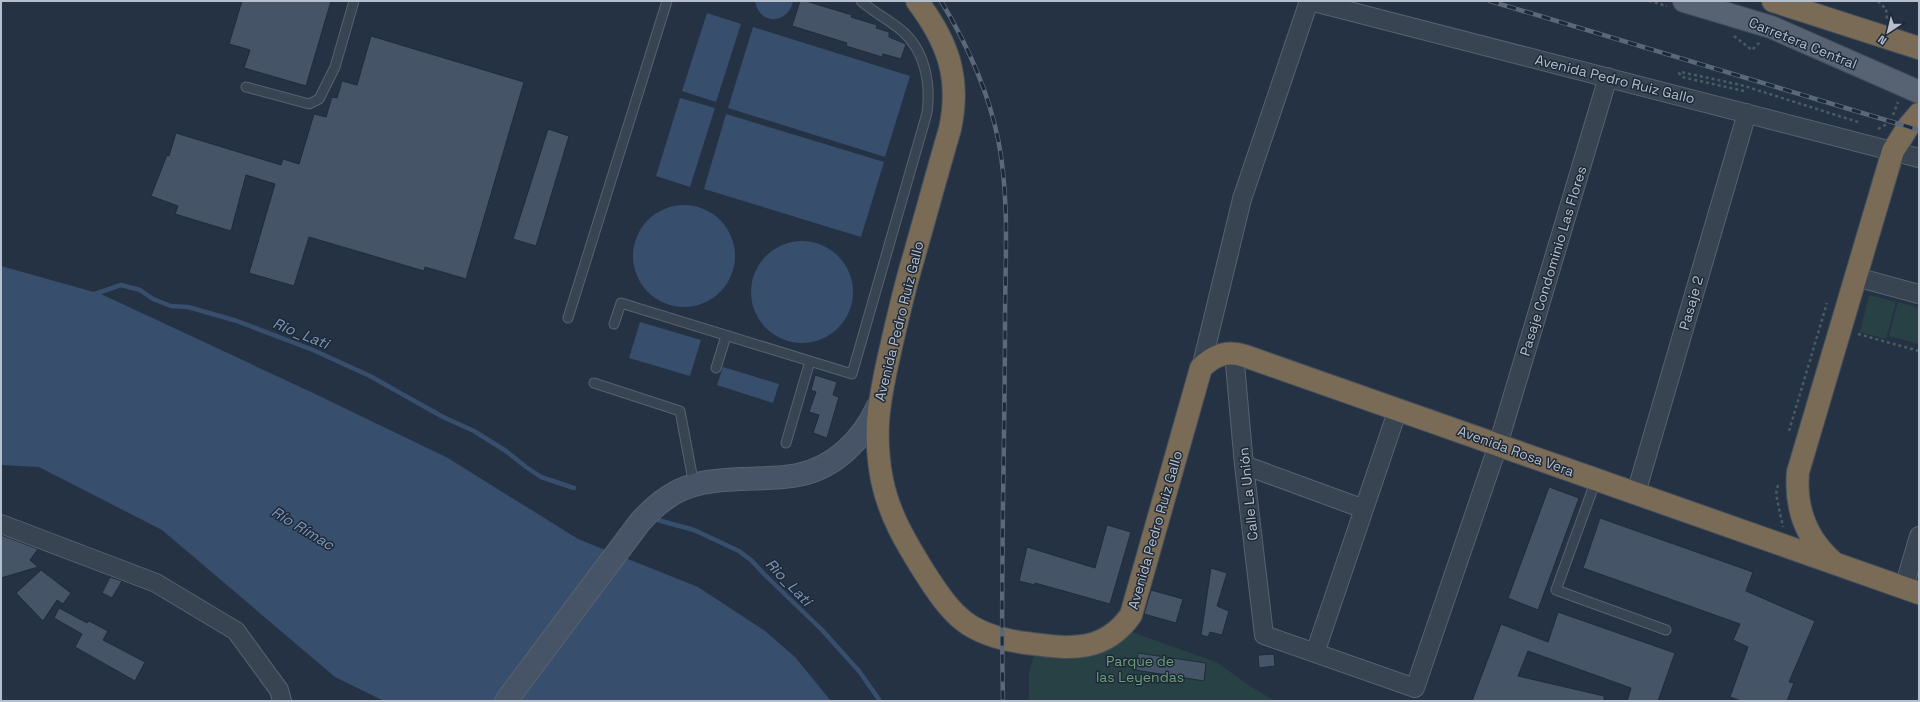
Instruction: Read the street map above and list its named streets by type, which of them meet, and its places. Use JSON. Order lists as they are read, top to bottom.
{
  "streets": {
    "highway": ["Carretera Central", "Avenida Pedro Ruiz Gallo", "Avenida Rosa Vera"],
    "street": ["Pasaje Condominio Las Flores", "Pasaje 2", "Calle La Unión"]
  },
  "crossings": [
    ["Avenida Pedro Ruiz Gallo", "Pasaje Condominio Las Flores"],
    ["Avenida Pedro Ruiz Gallo", "Pasaje 2"],
    ["Avenida Pedro Ruiz Gallo", "Avenida Rosa Vera"],
    ["Pasaje Condominio Las Flores", "Avenida Rosa Vera"],
    ["Pasaje Condominio Las Flores", "Calle La Unión"],
    ["Pasaje 2", "Avenida Rosa Vera"],
    ["Avenida Rosa Vera", "Calle La Unión"]
  ],
  "water": ["Rio_Lati", "Río Rímac"],
  "parks": ["Parque de las Leyendas"],
  "north": "bottom left"
}
